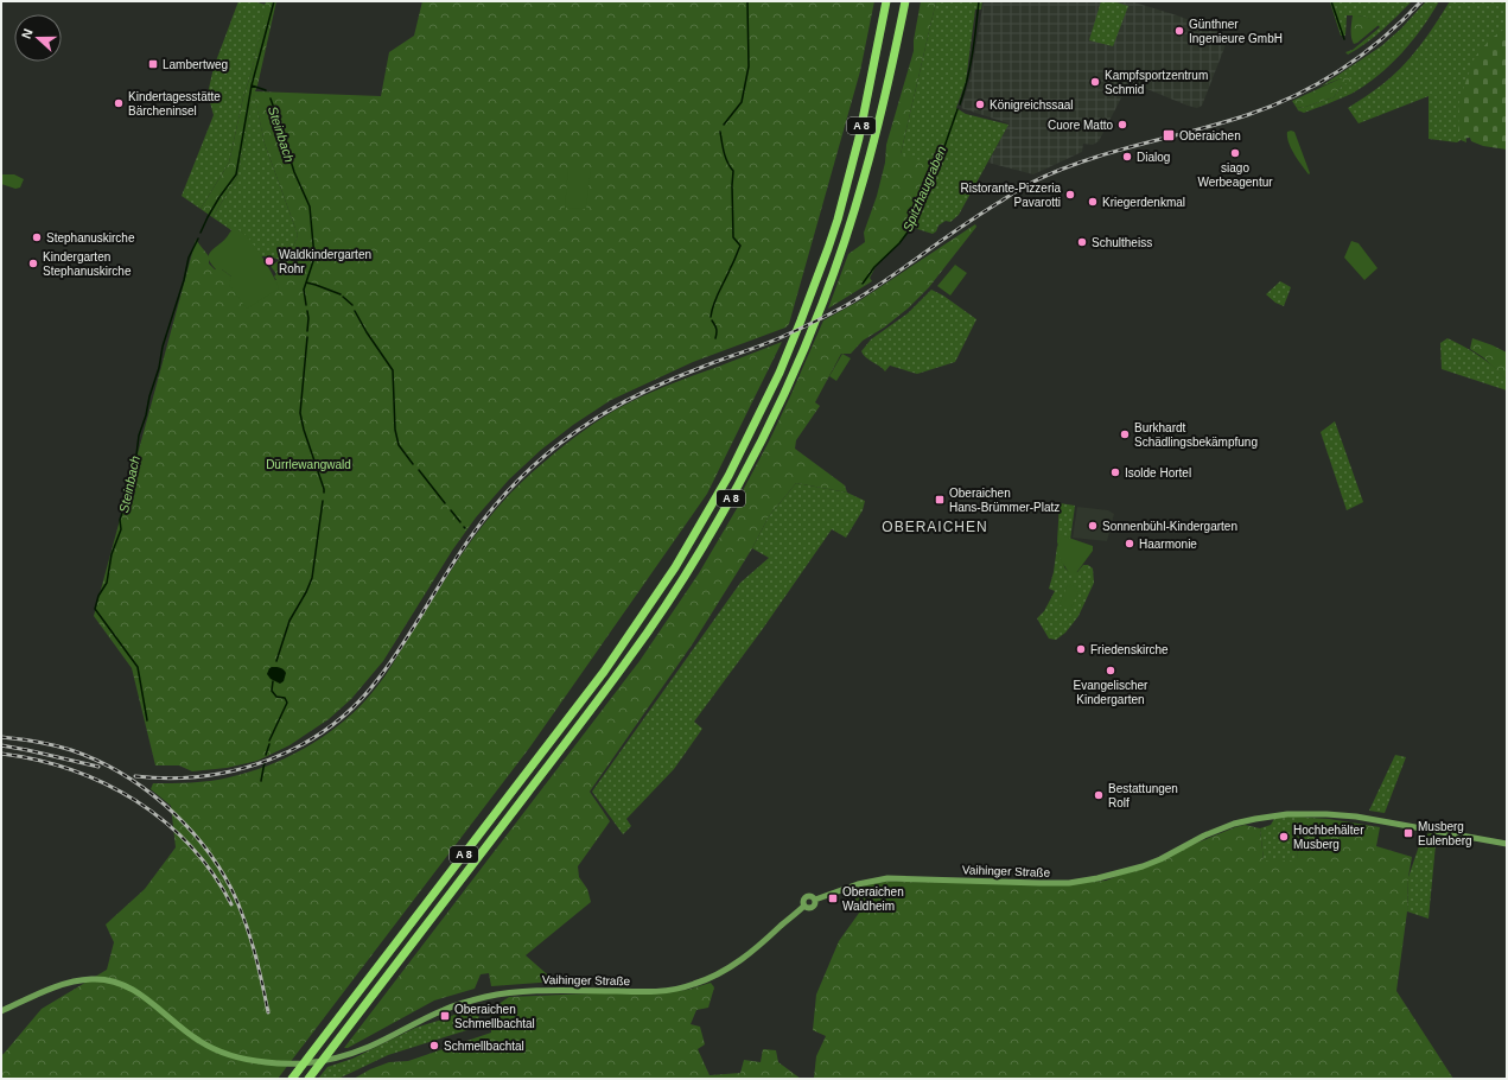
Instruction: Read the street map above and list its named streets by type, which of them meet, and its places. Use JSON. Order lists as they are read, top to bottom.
{
  "streets": {
    "highway": ["A 8"],
    "main road": ["Vaihinger Straße"]
  },
  "districts": ["OBERAICHEN"],
  "water": ["Steinbach", "Spitzhaugraben"],
  "parks": ["Dürrlewangwald"],
  "places": {
    "other": [
      "Günthner Ingenieure GmbH",
      "Kampfsportzentrum Schmid",
      "Kindertagesstätte Bärcheninsel",
      "Königreichssaal",
      "Cuore Matto",
      "siago Werbeagentur",
      "Dialog",
      "Ristorante-Pizzeria Pavarotti",
      "Kriegerdenkmal",
      "Stephanuskirche",
      "Schultheiss",
      "Waldkindergarten Rohr",
      "Kindergarten Stephanuskirche",
      "Burkhardt Schädlingsbekämpfung",
      "Isolde Hortel",
      "Sonnenbühl-Kindergarten",
      "Haarmonie",
      "Friedenskirche",
      "Evangelischer Kindergarten",
      "Bestattungen Rolf",
      "Hochbehälter Musberg",
      "Schmellbachtal"
    ],
    "transit": [
      "Lambertweg",
      "Oberaichen",
      "Oberaichen Hans-Brümmer-Platz",
      "Musberg Eulenberg",
      "Oberaichen Waldheim",
      "Oberaichen Schmellbachtal"
    ]
  },
  "north": "left"
}
